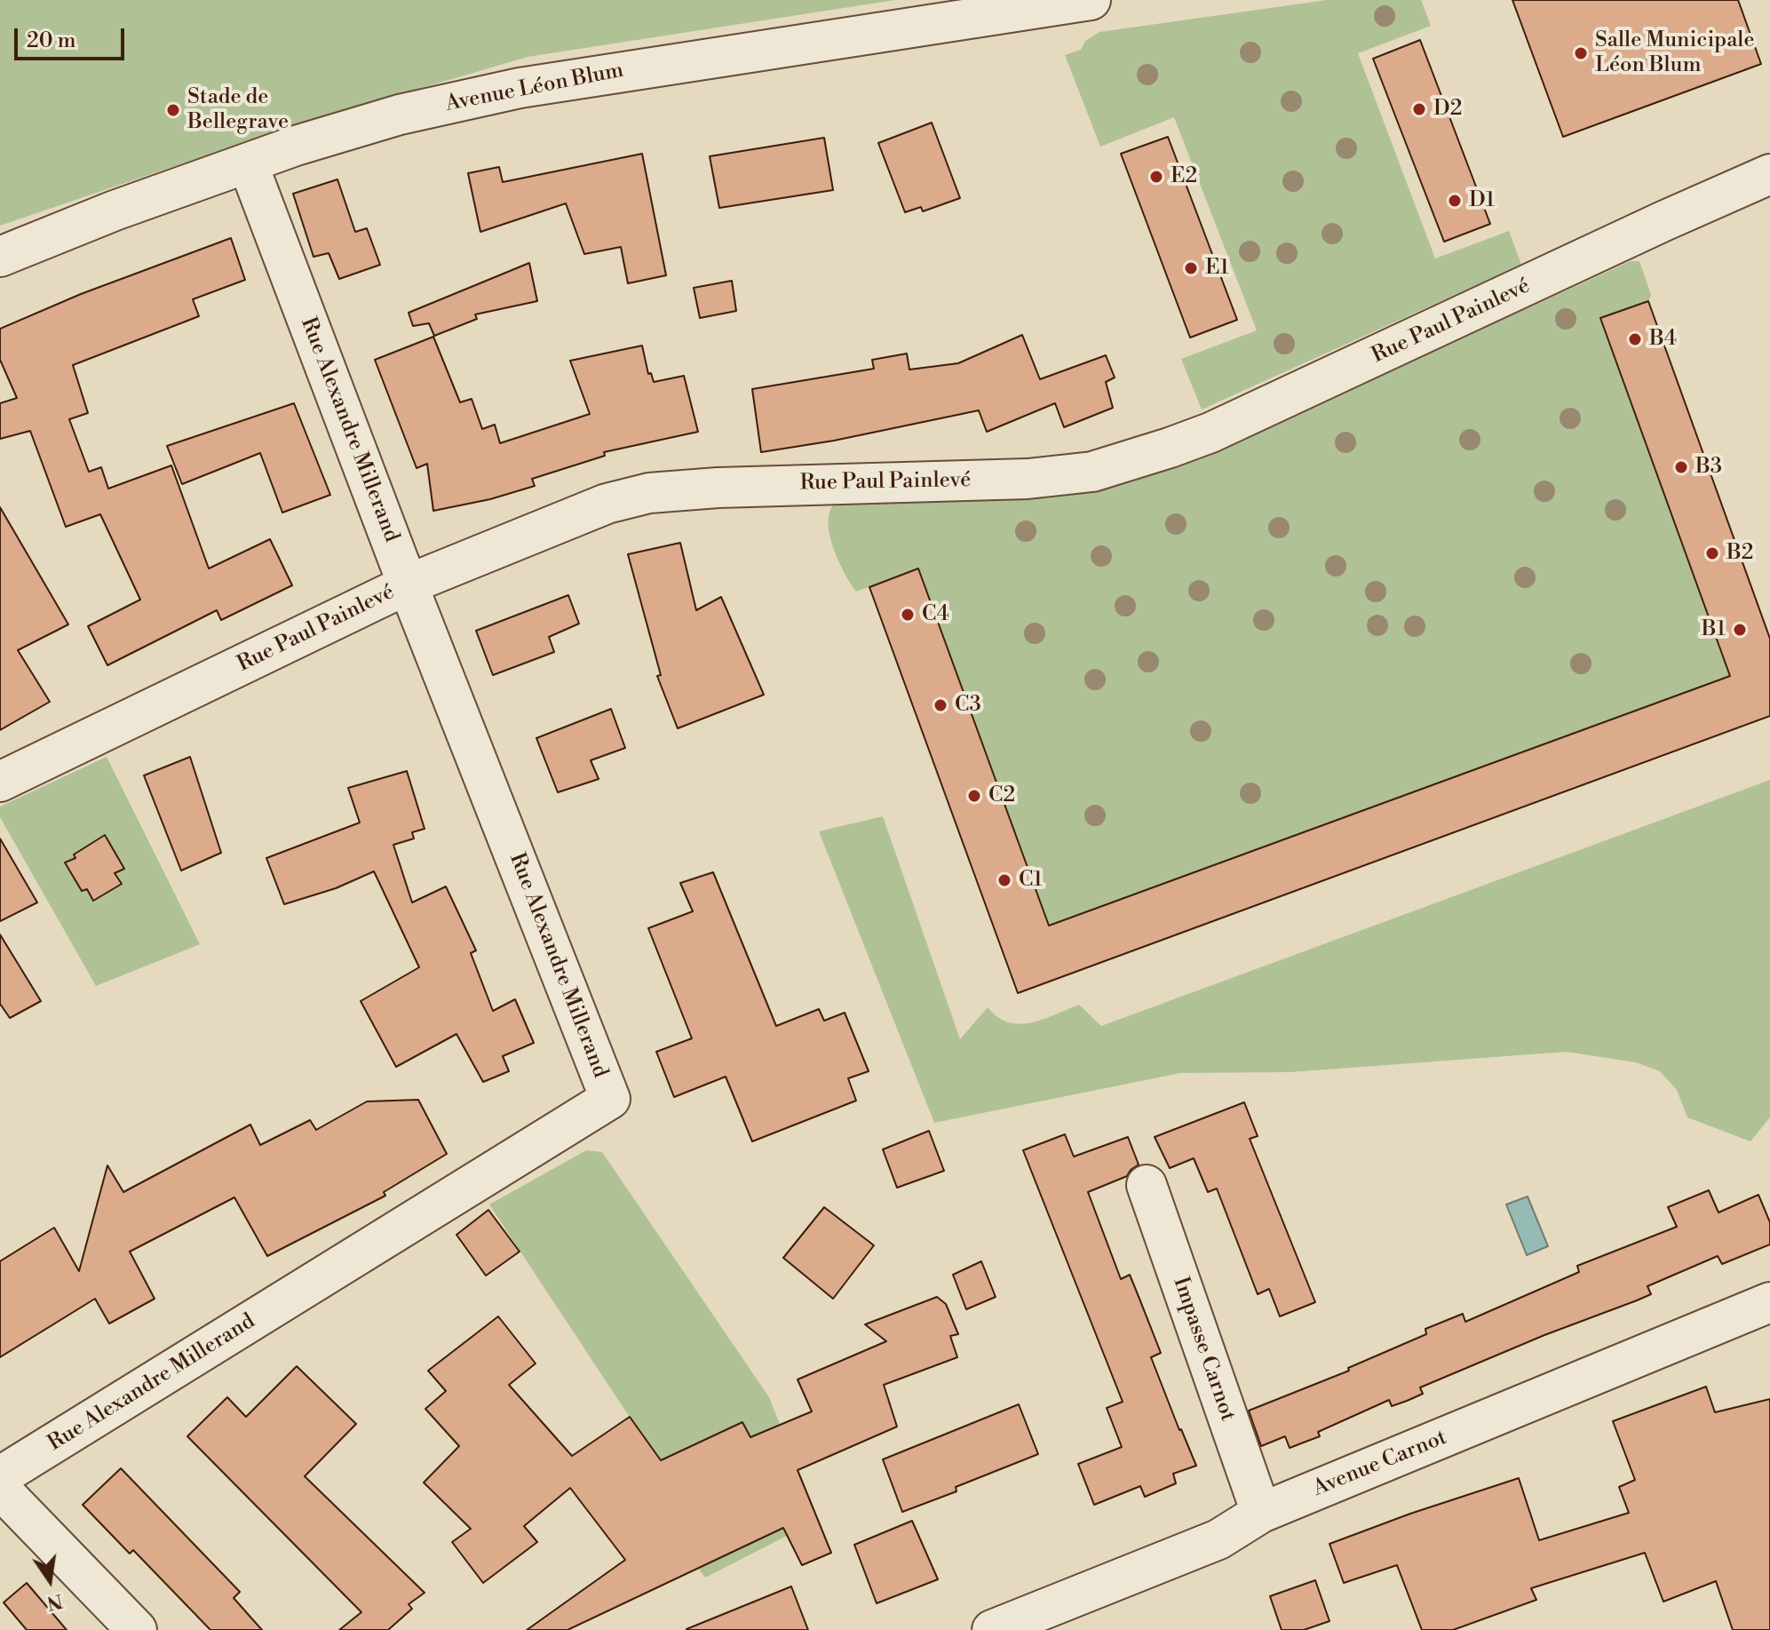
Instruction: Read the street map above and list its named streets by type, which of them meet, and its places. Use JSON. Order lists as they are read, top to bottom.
{
  "streets": {
    "street": [
      "Avenue Léon Blum",
      "Rue Paul Painlevé",
      "Rue Alexandre Millerand",
      "Impasse Carnot",
      "Avenue Carnot"
    ]
  },
  "crossings": [
    ["Avenue Léon Blum", "Rue Alexandre Millerand"],
    ["Rue Paul Painlevé", "Rue Alexandre Millerand"],
    ["Impasse Carnot", "Avenue Carnot"]
  ],
  "places": [
    "Salle Municipale Léon Blum",
    "D2",
    "Stade de Bellegrave",
    "E2",
    "D1",
    "E1",
    "B4",
    "B3",
    "B2",
    "C4",
    "B1",
    "C3",
    "C2",
    "C1"
  ],
  "scale_bar": "20 m",
  "north": "bottom"
}
